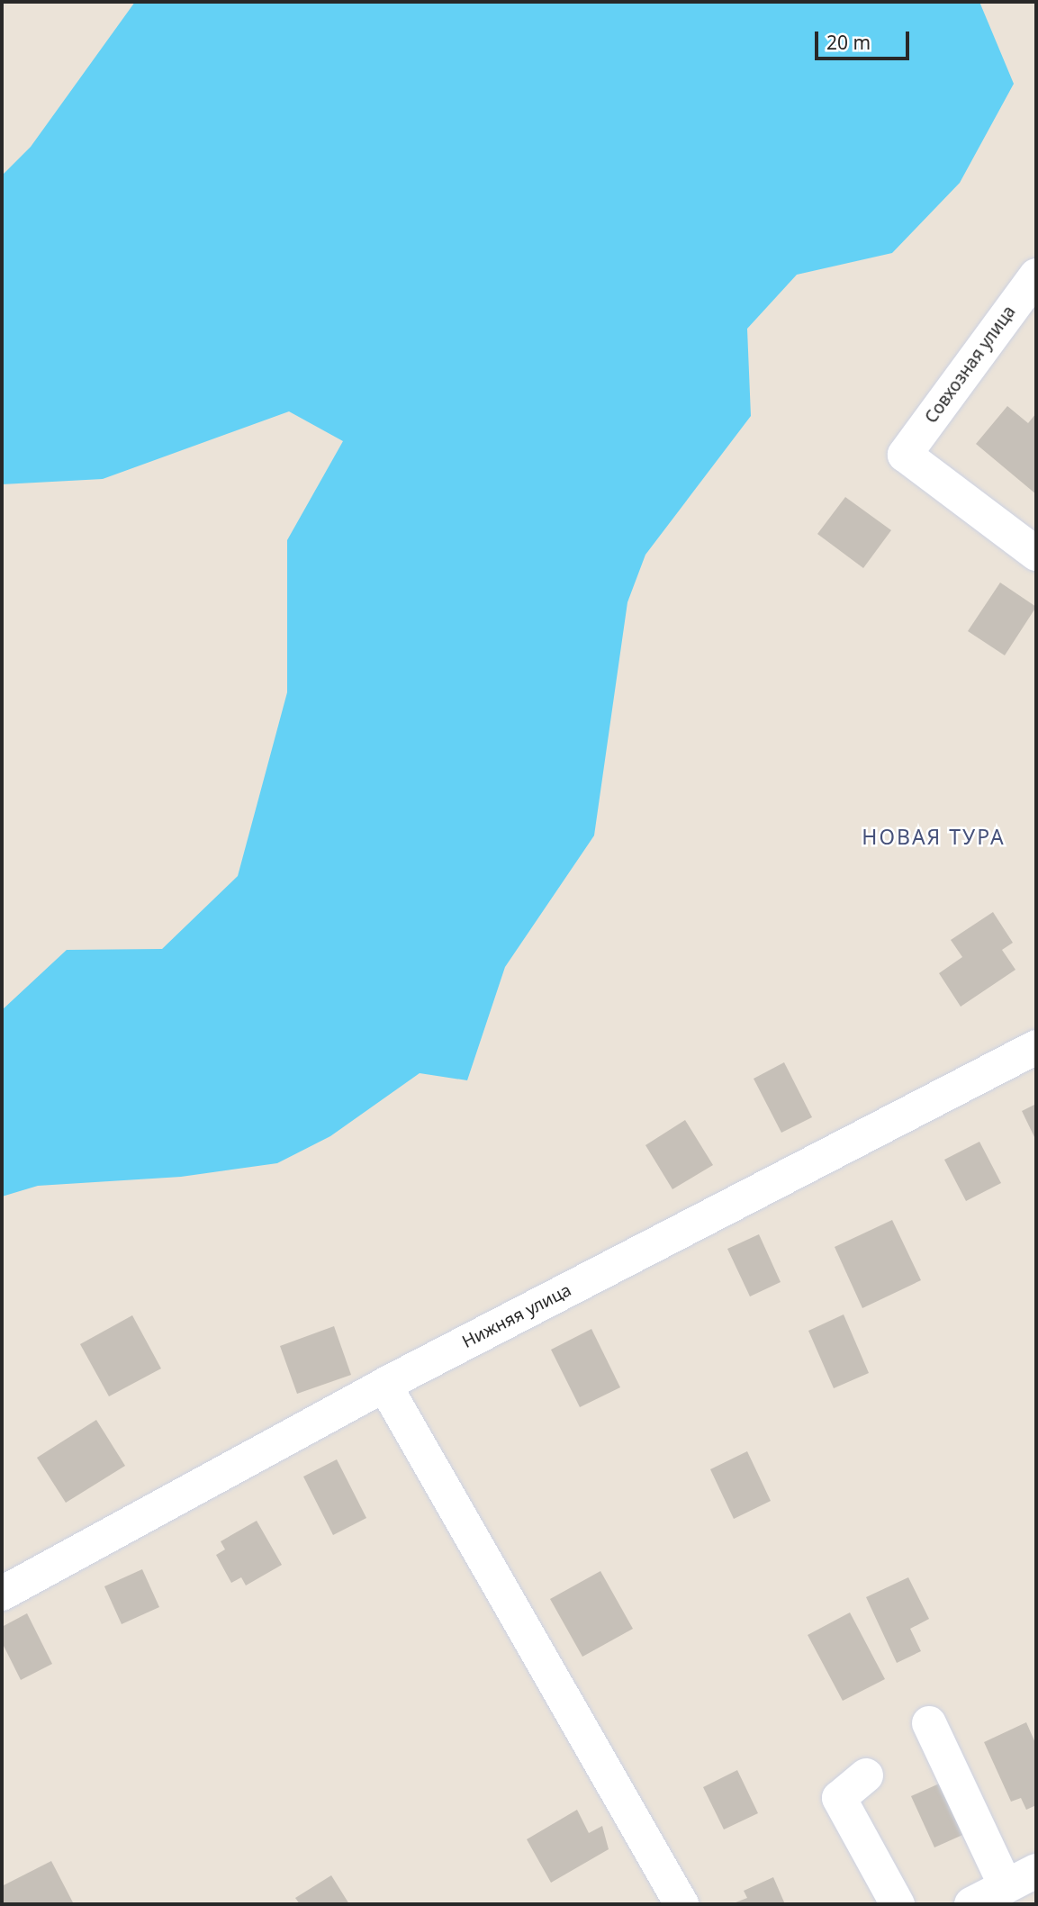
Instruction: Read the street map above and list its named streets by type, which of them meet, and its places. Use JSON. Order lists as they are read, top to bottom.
{
  "streets": {
    "street": ["Совхозная улица", "Нижняя улица"]
  },
  "districts": ["НОВАЯ ТУРА"],
  "scale_bar": "20 m"
}
